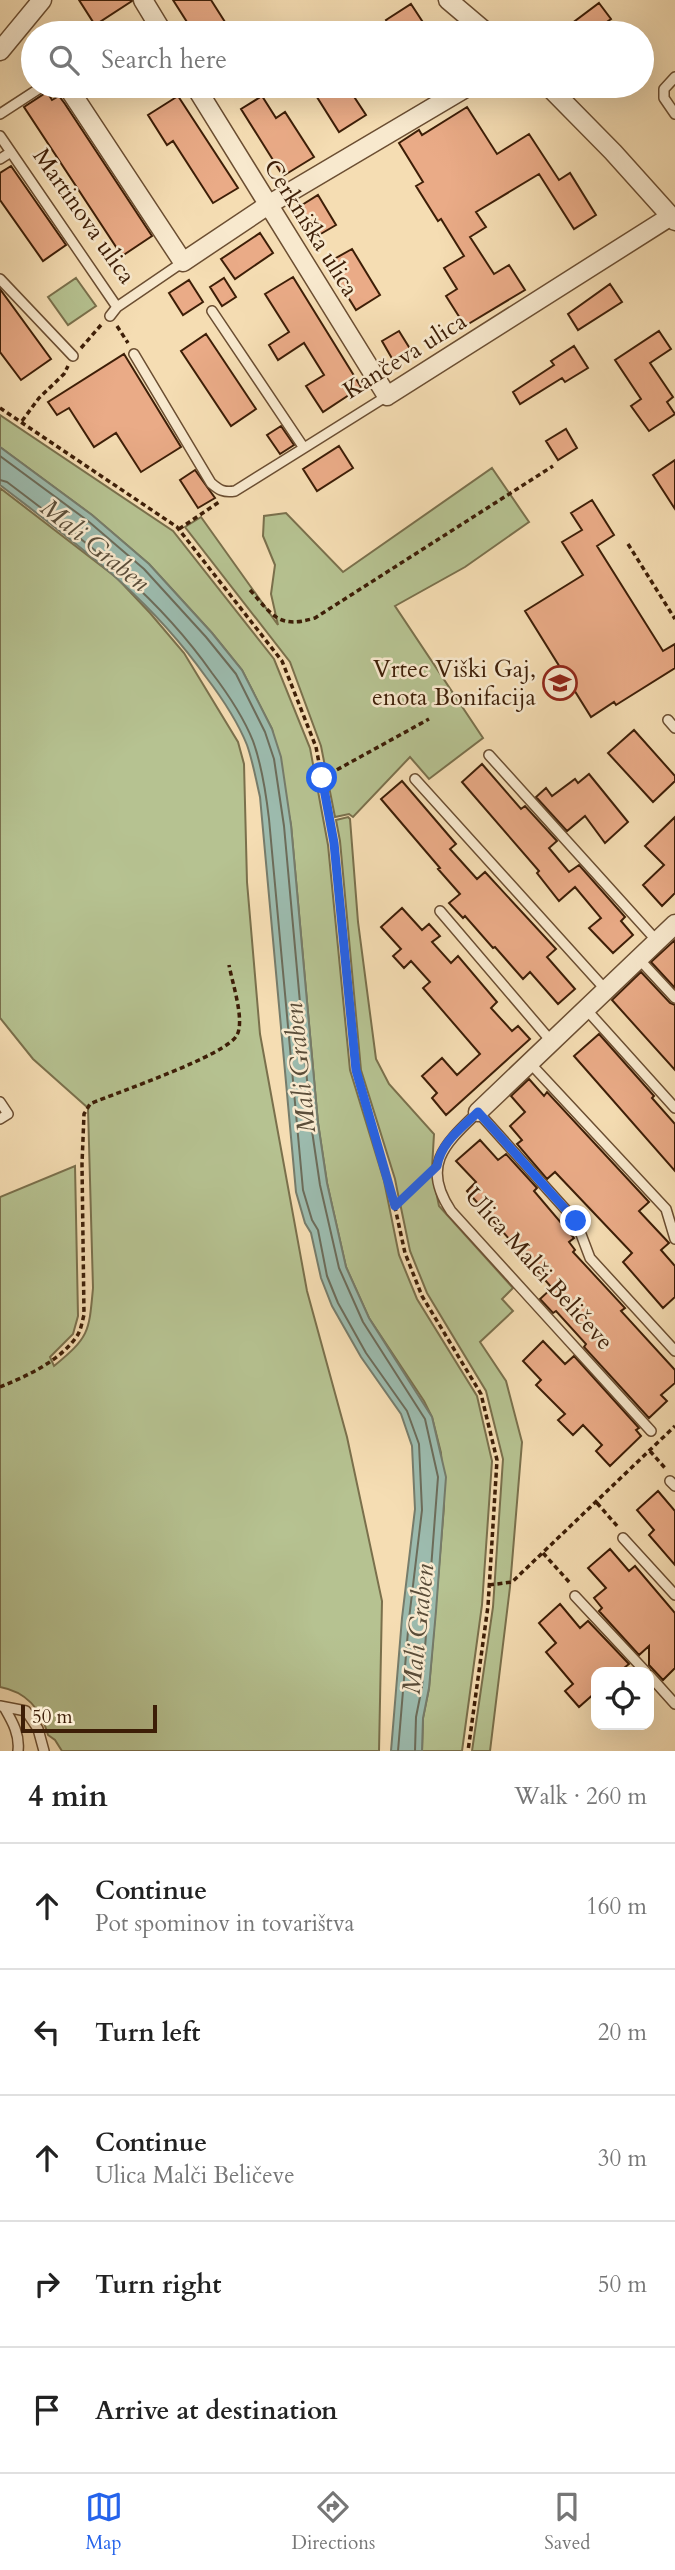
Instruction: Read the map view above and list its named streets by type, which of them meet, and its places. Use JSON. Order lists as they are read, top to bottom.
{
  "streets": {
    "street": ["Martinova ulica", "Cerkniška ulica", "Kančeva ulica"],
    "lane": ["Ulica Malči Beličeve"]
  },
  "crossings": [
    ["Martinova ulica", "Cerkniška ulica"],
    ["Cerkniška ulica", "Kančeva ulica"]
  ],
  "water": ["Mali Graben"],
  "places": {
    "school or university": ["Vrtec Viški Gaj, enota Bonifacija"]
  },
  "scale_bar": "50 m",
  "page": {
    "search": "Search here",
    "scale": "50 m",
    "heading": ["4 min", "Walk · 260 m"],
    "list": [
      ["Continue", "Pot spominov in tovarištva", "160 m"],
      ["Turn left", "20 m"],
      ["Continue", "Ulica Malči Beličeve", "30 m"],
      ["Turn right", "50 m"],
      "Arrive at destination"
    ],
    "nav": ["Map", "Directions", "Saved"]
  }
}
